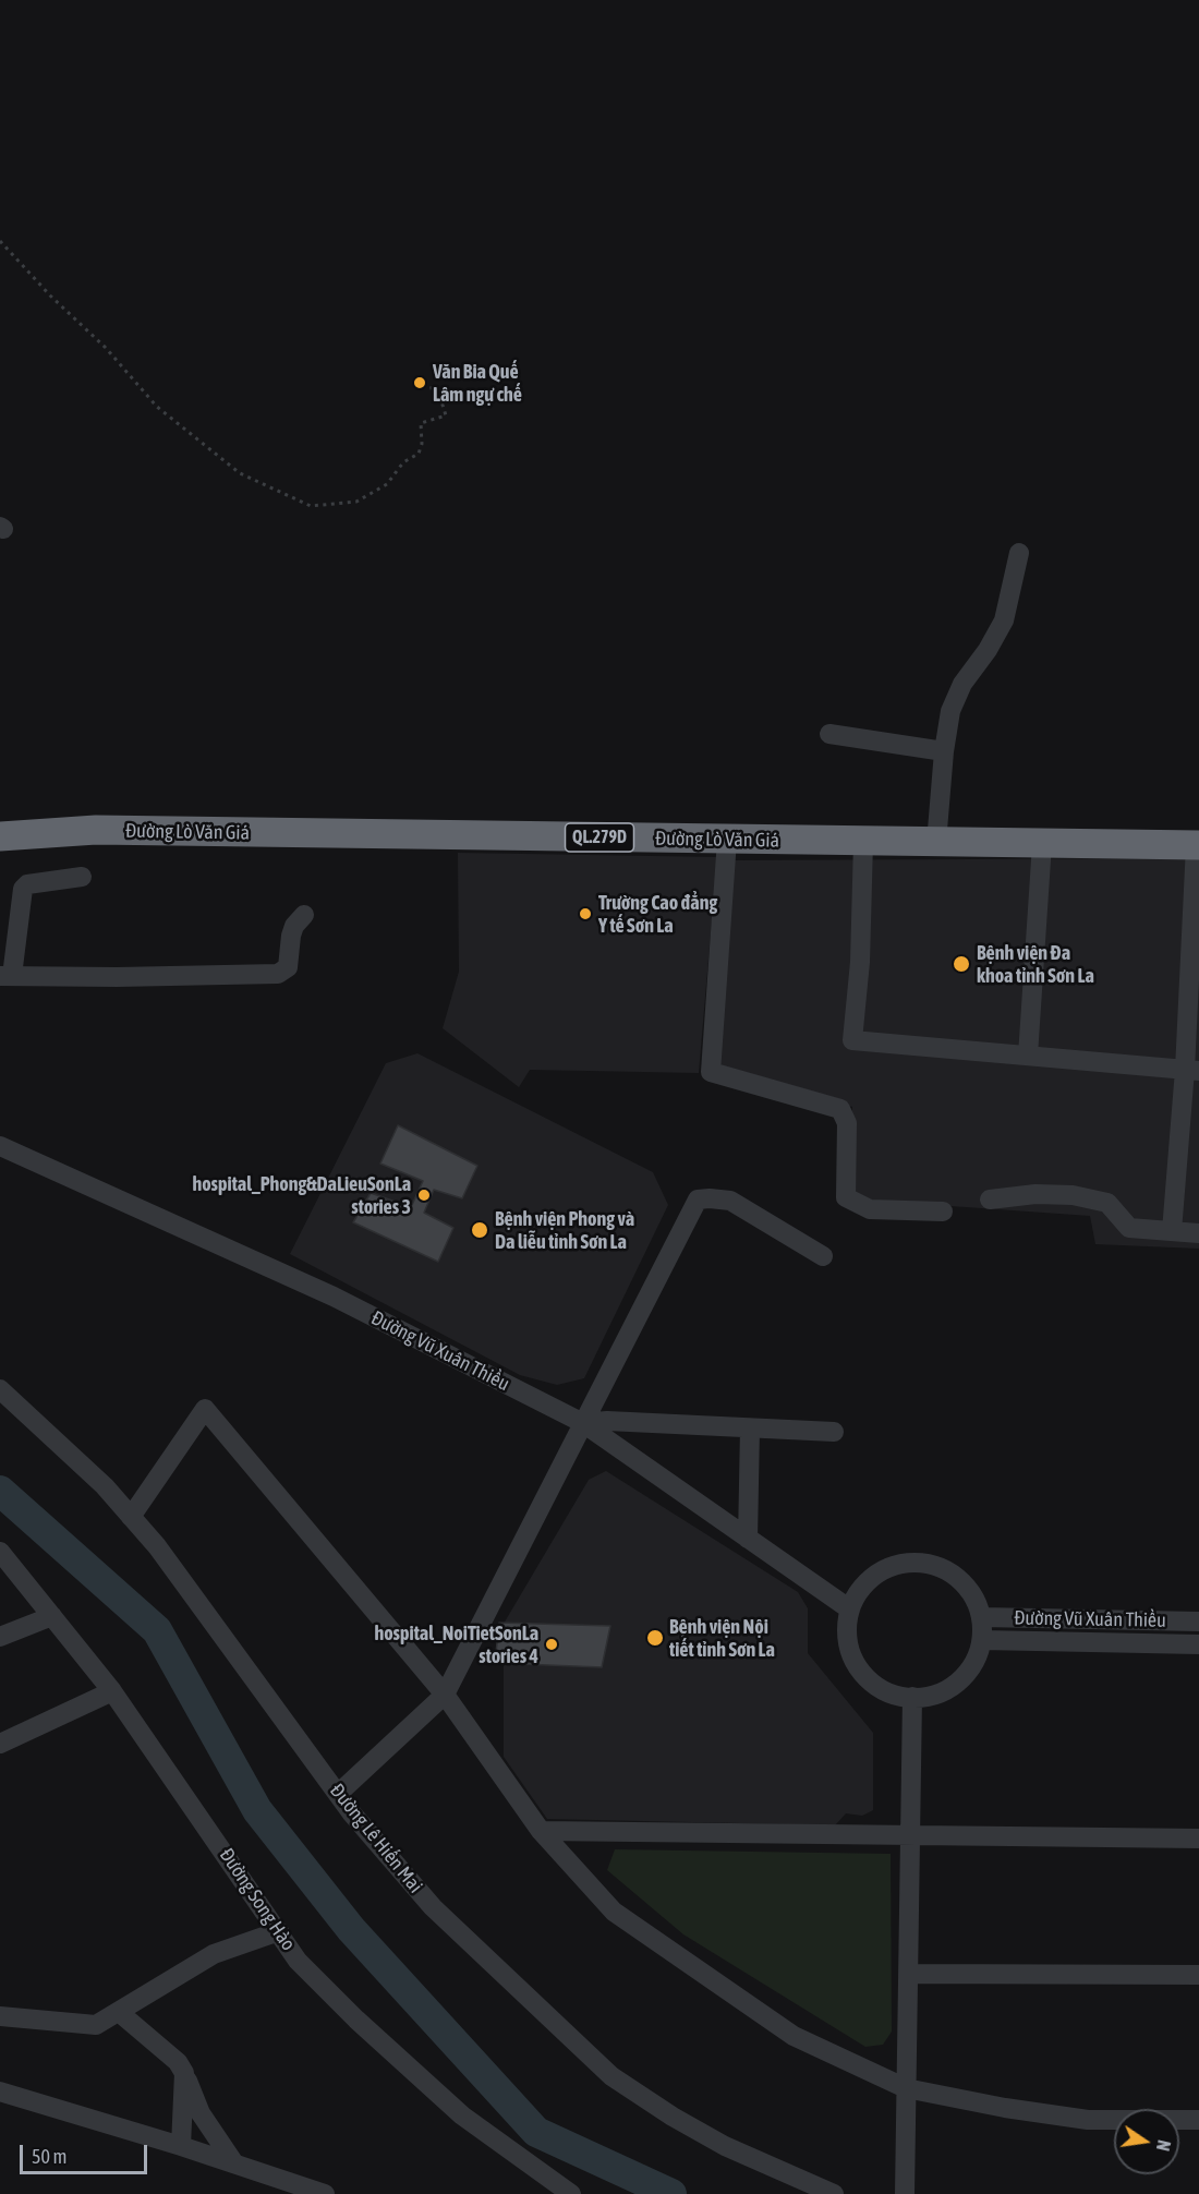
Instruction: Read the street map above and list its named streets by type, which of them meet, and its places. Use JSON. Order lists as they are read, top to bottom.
{
  "streets": {
    "highway": ["Đường Lò Văn Giá", "QL.279D"],
    "street": ["Đường Vũ Xuân Thiều", "Đường Lê Hiến Mai", "Đường Song Hào"]
  },
  "places": [
    "Văn Bia Quế Lâm ngự chế",
    "Trường Cao đẳng Y tế Sơn La",
    "Bệnh viện Đa khoa tỉnh Sơn La",
    "hospital_Phong&DaLieuSonLa stories 3",
    "Bệnh viện Phong và Da liễu tỉnh Sơn La",
    "Bệnh viện Nội tiết tỉnh Sơn La",
    "hospital_NoiTietSonLa stories 4"
  ],
  "scale_bar": "50 m",
  "north": "right"
}
